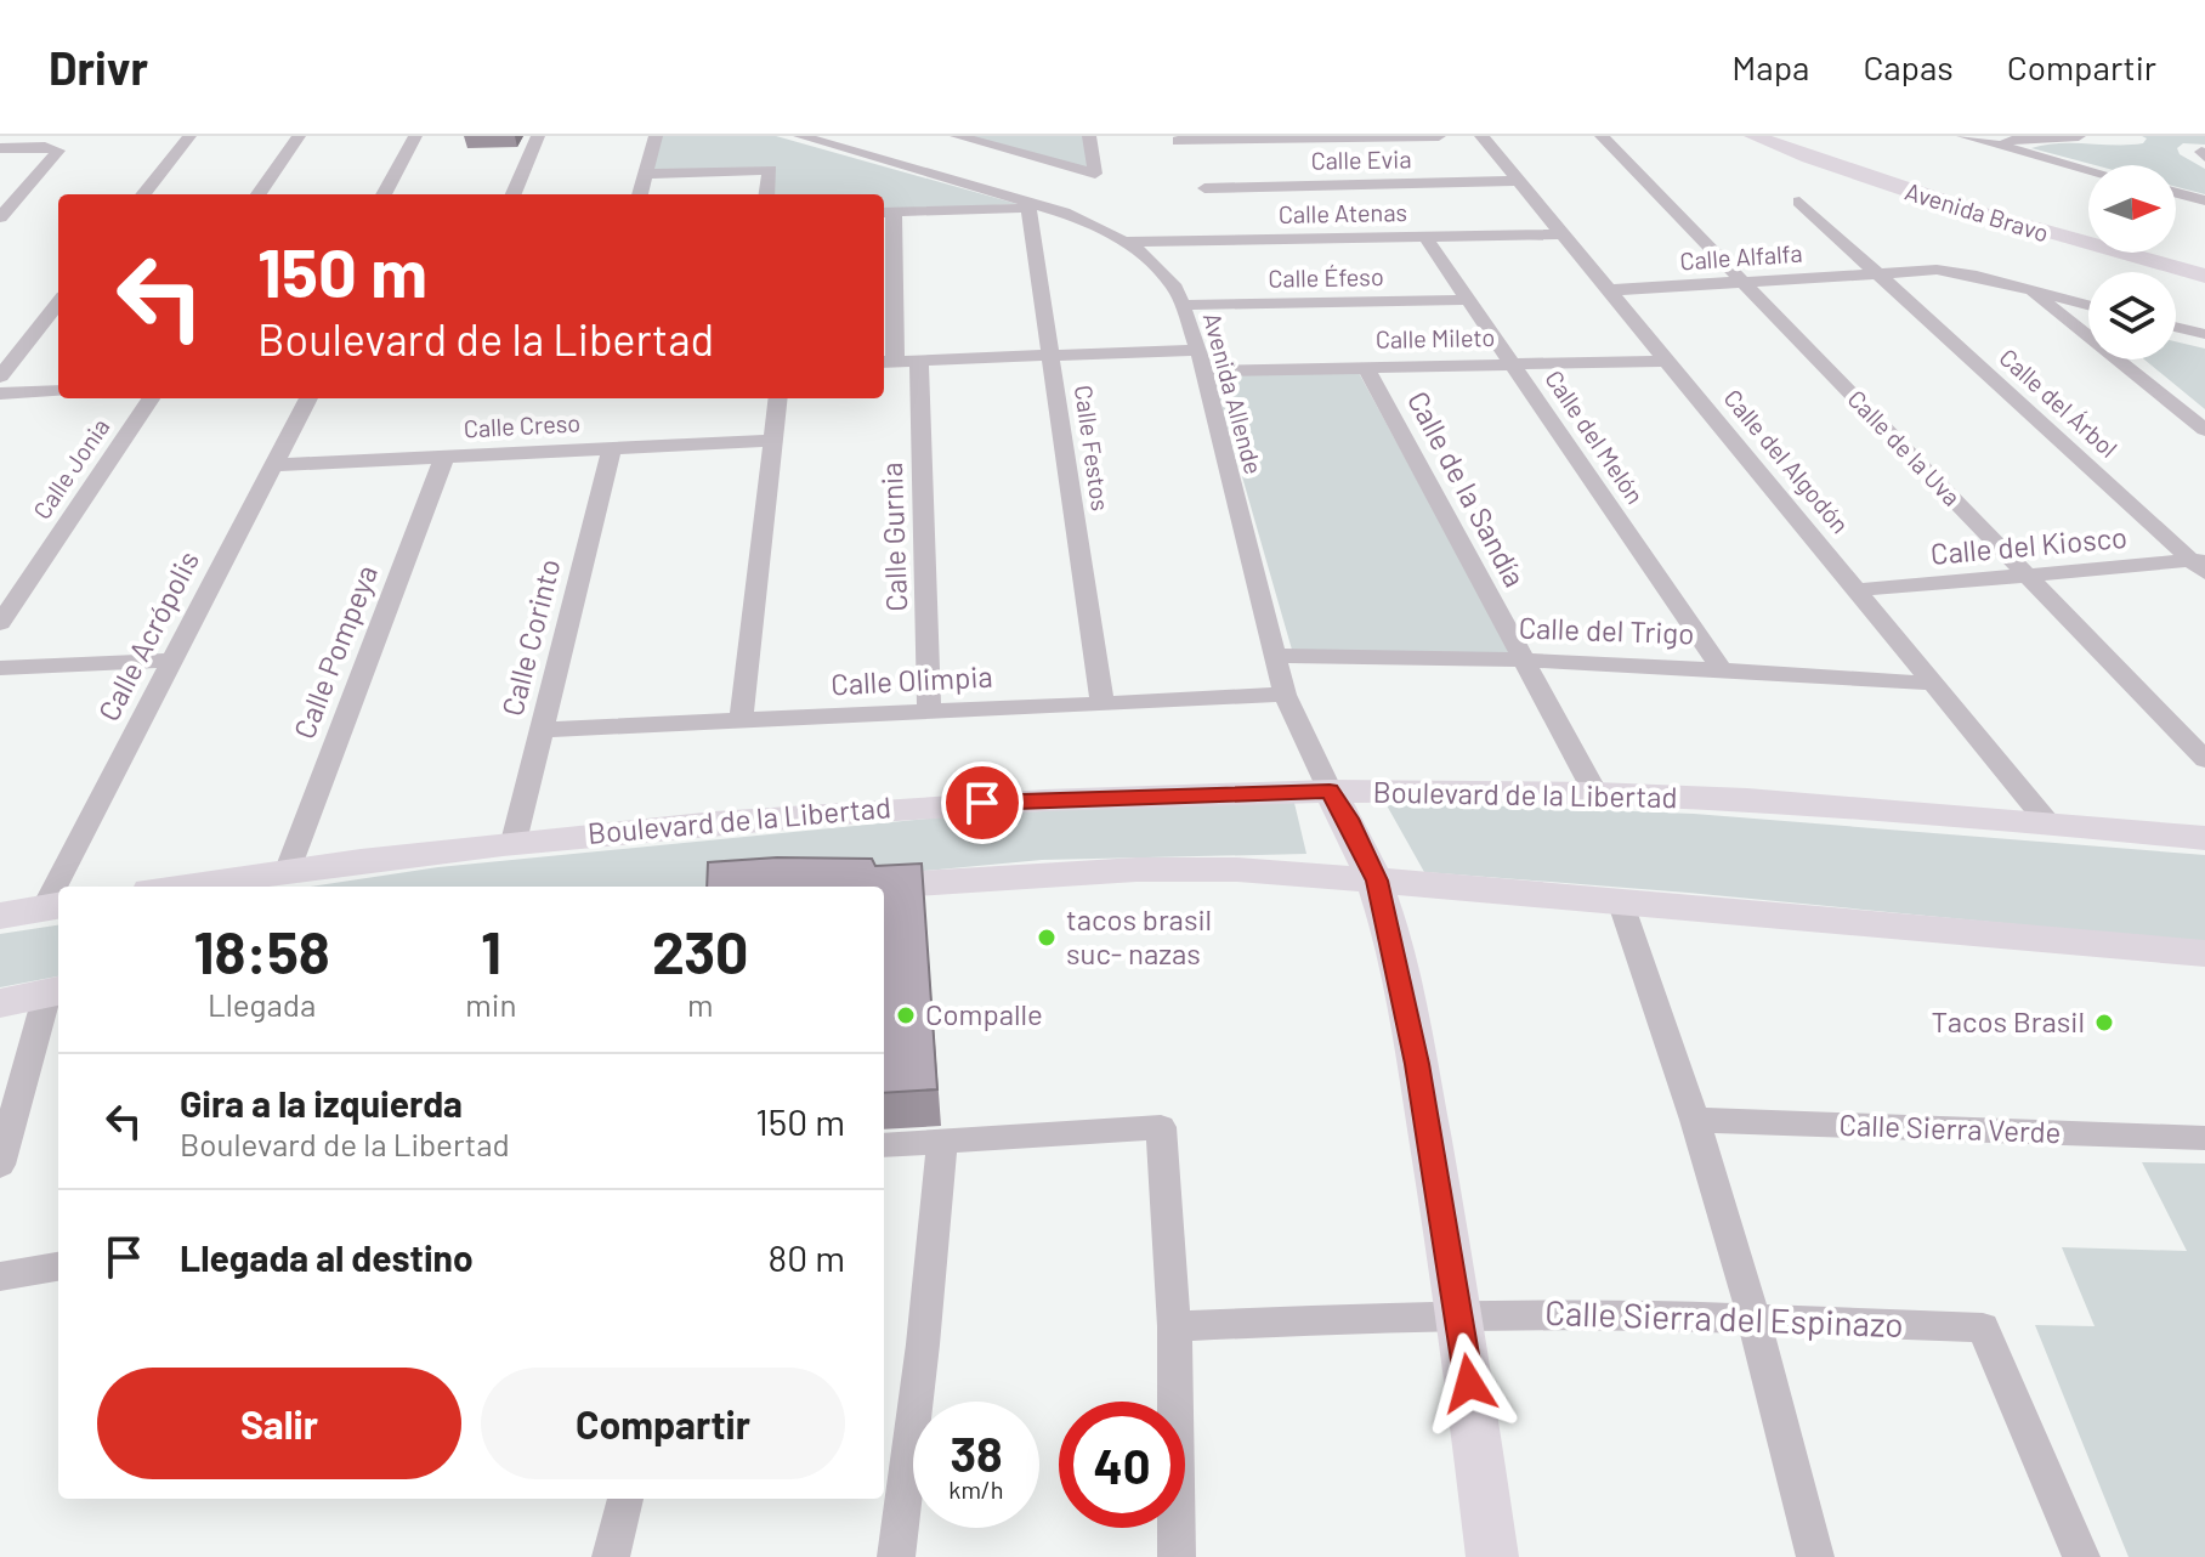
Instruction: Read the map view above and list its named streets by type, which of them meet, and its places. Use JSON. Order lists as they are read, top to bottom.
{
  "streets": {
    "main road": ["Avenida Bravo", "Boulevard de la Libertad"],
    "street": [
      "Calle Evia",
      "Calle Atenas",
      "Calle Alfalfa",
      "Calle Éfeso",
      "Calle Mileto",
      "Avenida Allende",
      "Calle del Árbol",
      "Calle Creso",
      "Calle del Melón",
      "Calle Festos",
      "Calle de la Uva",
      "Calle del Algodón",
      "Calle Jonia",
      "Calle de la Sandía",
      "Calle Gurnia",
      "Calle del Kiosco",
      "Calle del Trigo",
      "Calle Acrópolis",
      "Calle Corinto",
      "Calle Pompeya",
      "Calle Olimpia",
      "Calle Sierra Verde",
      "Calle Sierra del Espinazo"
    ]
  },
  "crossings": [
    ["Calle Evia", "Calle del Algodón"],
    ["Calle Atenas", "Avenida Allende"],
    ["Calle Atenas", "Calle del Melón"],
    ["Calle Atenas", "Calle del Algodón"],
    ["Calle Alfalfa", "Calle del Árbol"],
    ["Calle Alfalfa", "Calle de la Uva"],
    ["Calle Alfalfa", "Calle del Algodón"],
    ["Calle Éfeso", "Avenida Allende"],
    ["Calle Éfeso", "Calle del Melón"],
    ["Calle Mileto", "Avenida Allende"],
    ["Calle Mileto", "Calle del Melón"],
    ["Calle Mileto", "Calle del Algodón"],
    ["Calle Mileto", "Calle de la Sandía"],
    ["Avenida Allende", "Calle Festos"],
    ["Avenida Allende", "Calle del Trigo"],
    ["Avenida Allende", "Calle Olimpia"],
    ["Avenida Allende", "Boulevard de la Libertad"],
    ["Calle del Árbol", "Calle del Kiosco"],
    ["Calle Creso", "Calle Acrópolis"],
    ["Calle Creso", "Calle Corinto"],
    ["Calle Creso", "Calle Pompeya"],
    ["Calle del Melón", "Calle del Trigo"],
    ["Calle Festos", "Calle Olimpia"],
    ["Calle de la Uva", "Calle del Kiosco"],
    ["Calle del Algodón", "Calle del Kiosco"],
    ["Calle del Algodón", "Calle del Trigo"],
    ["Calle del Algodón", "Boulevard de la Libertad"],
    ["Calle de la Sandía", "Calle del Trigo"],
    ["Calle de la Sandía", "Boulevard de la Libertad"],
    ["Calle Gurnia", "Calle Olimpia"],
    ["Calle Corinto", "Calle Olimpia"],
    ["Calle Corinto", "Boulevard de la Libertad"],
    ["Calle Pompeya", "Boulevard de la Libertad"]
  ],
  "places": ["tacos brasil suc- nazas", "Compalle", "Tacos Brasil"],
  "north": "right",
  "page": {
    "header": "Drivr",
    "nav": ["Mapa", "Capas", "Compartir"],
    "turn": ["150 m", "Boulevard de la Libertad"],
    "eta": [
      "18:58",
      "Llegada",
      "1",
      "min",
      "230",
      "m"
    ],
    "list": [
      {
        "name": "Gira a la izquierda",
        "note": "Boulevard de la Libertad",
        "value": "150 m"
      },
      {
        "name": "Llegada al destino",
        "value": "80 m"
      }
    ],
    "buttons": ["Salir", "Compartir"],
    "speed": "38 km/h",
    "limit": "40"
  }
}
